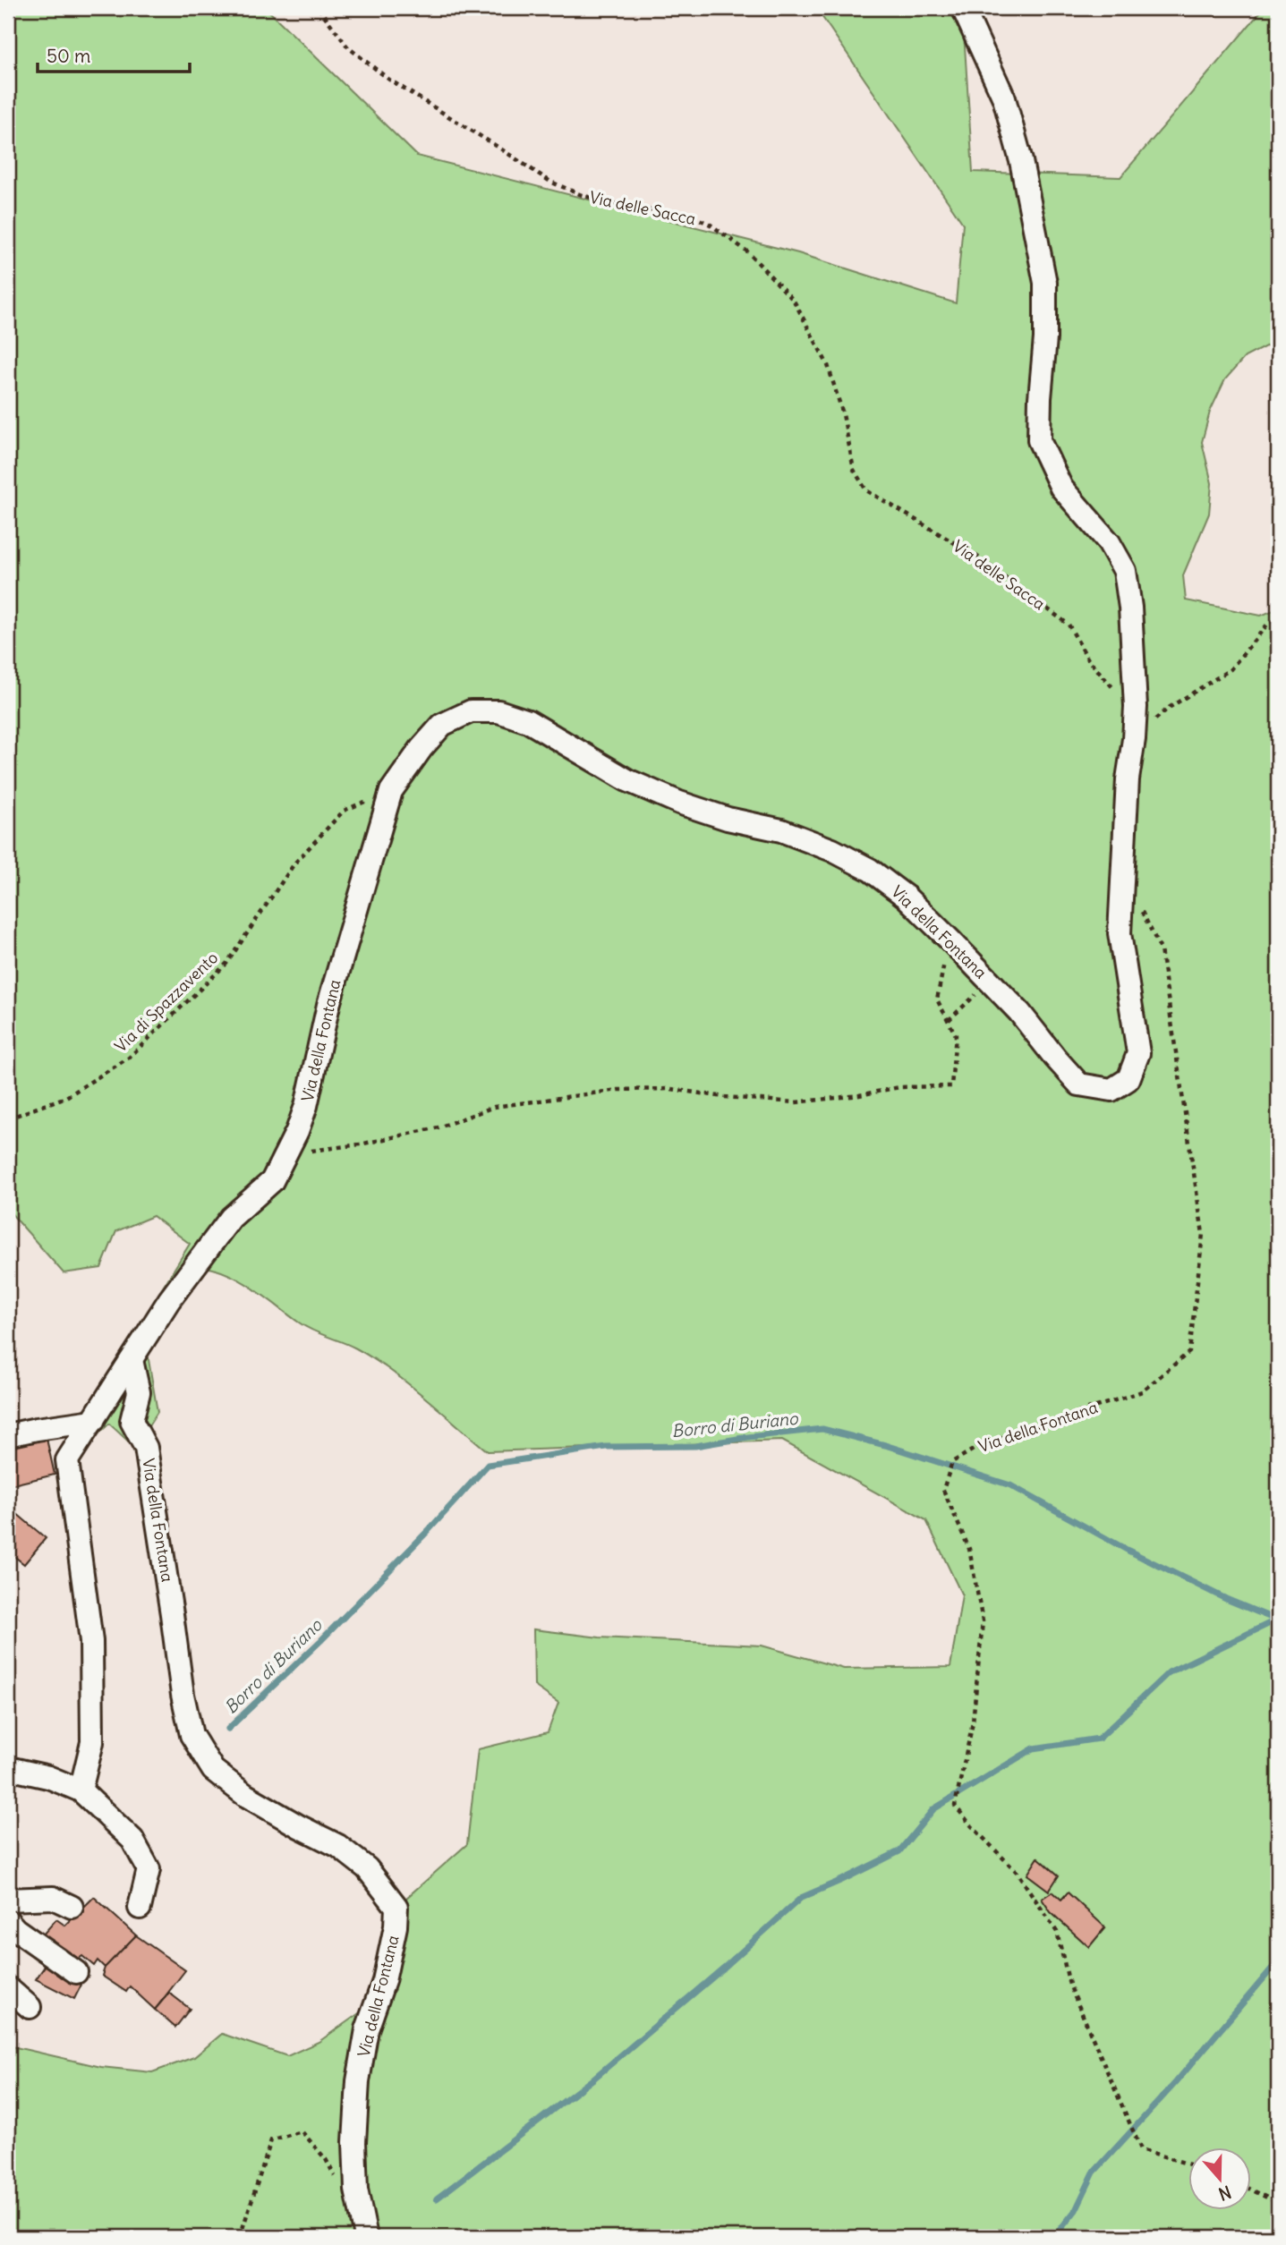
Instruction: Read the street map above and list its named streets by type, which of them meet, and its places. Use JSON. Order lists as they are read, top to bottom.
{
  "streets": {
    "street": ["Via della Fontana"],
    "path": ["Via delle Sacca", "Via di Spazzavento"]
  },
  "crossings": [
    ["Via delle Sacca", "Via della Fontana"],
    ["Via della Fontana", "Via di Spazzavento"]
  ],
  "water": ["Borro di Buriano"],
  "scale_bar": "50 m",
  "north": "bottom"
}
